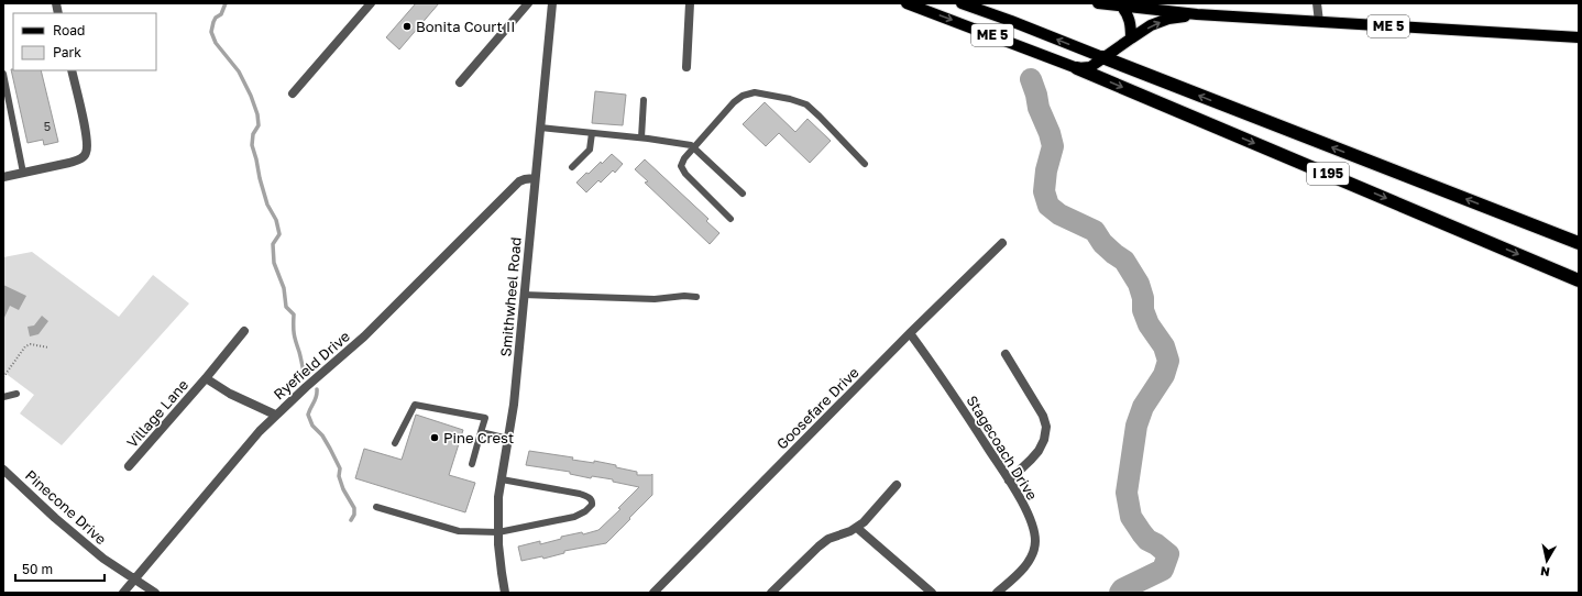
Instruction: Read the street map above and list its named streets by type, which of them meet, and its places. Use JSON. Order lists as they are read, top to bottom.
{
  "streets": {
    "highway": ["I 195"],
    "main road": ["ME 5"],
    "street": [
      "Smithwheel Road",
      "Ryefield Drive",
      "Goosefare Drive",
      "Village Lane",
      "Stagecoach Drive",
      "Pinecone Drive"
    ]
  },
  "crossings": [
    ["ME 5", "I 195"],
    ["Smithwheel Road", "Ryefield Drive"],
    ["Ryefield Drive", "Village Lane"],
    ["Ryefield Drive", "Pinecone Drive"],
    ["Goosefare Drive", "Stagecoach Drive"]
  ],
  "places": ["Bonita Court II", "Pine Crest"],
  "house_numbers": ["5"],
  "legend": ["Road", "Park"],
  "scale_bar": "50 m",
  "north": "bottom"
}
